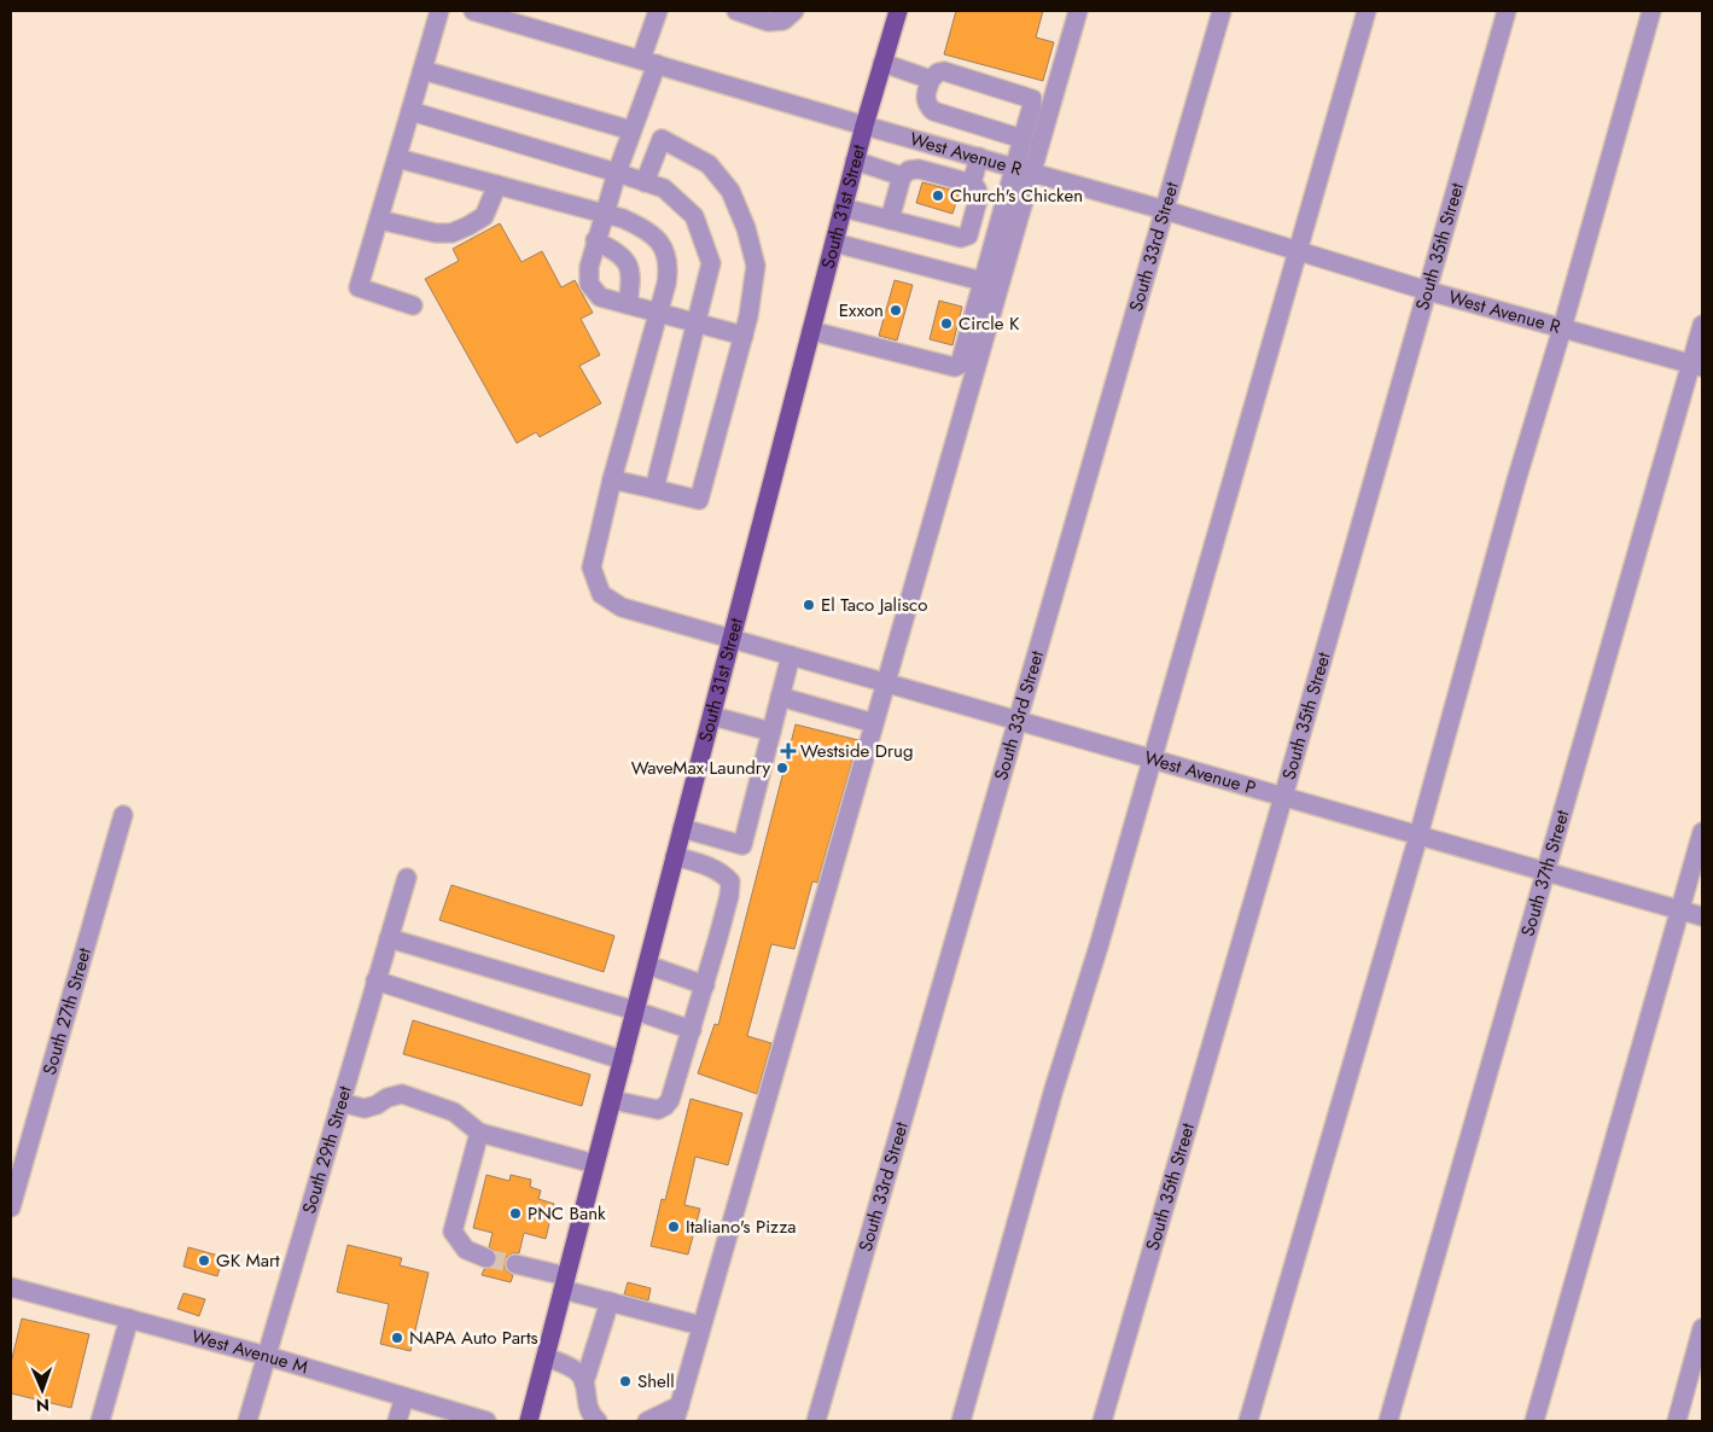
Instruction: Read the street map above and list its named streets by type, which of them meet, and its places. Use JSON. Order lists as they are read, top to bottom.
{
  "streets": {
    "main road": ["South 31st Street"],
    "street": [
      "West Avenue R",
      "South 33rd Street",
      "South 35th Street",
      "West Avenue P",
      "South 37th Street",
      "South 27th Street",
      "South 29th Street",
      "West Avenue M"
    ]
  },
  "crossings": [
    ["West Avenue R", "South 31st Street"],
    ["West Avenue R", "South 33rd Street"],
    ["West Avenue R", "South 35th Street"],
    ["West Avenue R", "South 37th Street"],
    ["South 31st Street", "West Avenue P"],
    ["South 33rd Street", "West Avenue P"],
    ["South 35th Street", "West Avenue P"],
    ["West Avenue P", "South 37th Street"],
    ["South 29th Street", "West Avenue M"]
  ],
  "places": {
    "other": [
      "Church's Chicken",
      "Exxon",
      "Circle K",
      "El Taco Jalisco",
      "WaveMax Laundry",
      "PNC Bank",
      "Italiano's Pizza",
      "GK Mart",
      "NAPA Auto Parts",
      "Shell"
    ],
    "health": ["Westside Drug"]
  },
  "north": "bottom"
}
